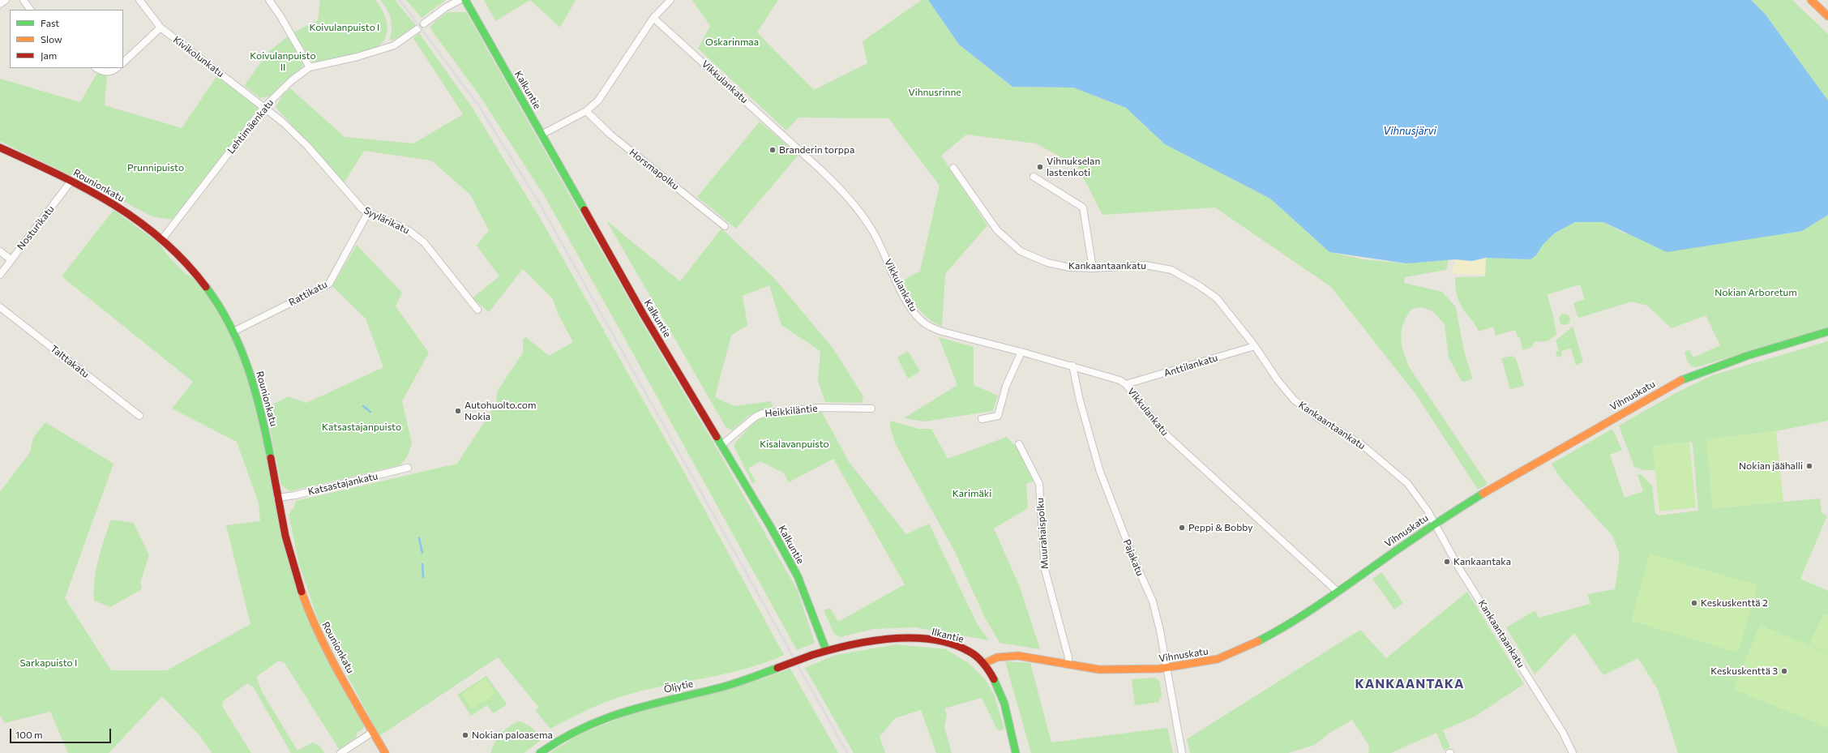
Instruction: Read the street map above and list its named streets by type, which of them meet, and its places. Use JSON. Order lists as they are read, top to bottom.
{
  "streets": {
    "street": [
      "Kivikolunkatu",
      "Vikkulankatu",
      "Kalkuntie",
      "Lehtimäenkatu",
      "Horsmapolku",
      "Rounionkatu",
      "Syylärikatu",
      "Nosturikatu",
      "Kankaantaankatu",
      "Rattikatu",
      "Talttakatu",
      "Anttilankatu",
      "Vihnuskatu",
      "Heikkiläntie",
      "Katsastajankatu",
      "Muurahaispolku",
      "Pajakatu",
      "Ilkantie",
      "Öljytie"
    ]
  },
  "crossings": [
    ["Kivikolunkatu", "Lehtimäenkatu"],
    ["Kivikolunkatu", "Syylärikatu"],
    ["Vikkulankatu", "Anttilankatu"],
    ["Vikkulankatu", "Vihnuskatu"],
    ["Vikkulankatu", "Pajakatu"],
    ["Kalkuntie", "Heikkiläntie"],
    ["Kalkuntie", "Ilkantie"],
    ["Kalkuntie", "Öljytie"],
    ["Lehtimäenkatu", "Rounionkatu"],
    ["Lehtimäenkatu", "Syylärikatu"],
    ["Rounionkatu", "Nosturikatu"],
    ["Rounionkatu", "Rattikatu"],
    ["Rounionkatu", "Katsastajankatu"],
    ["Syylärikatu", "Rattikatu"],
    ["Kankaantaankatu", "Anttilankatu"],
    ["Kankaantaankatu", "Vihnuskatu"],
    ["Vihnuskatu", "Muurahaispolku"],
    ["Vihnuskatu", "Pajakatu"],
    ["Vihnuskatu", "Ilkantie"],
    ["Ilkantie", "Öljytie"]
  ],
  "districts": ["KANKAANTAKA"],
  "water": ["Vihnusjärvi"],
  "parks": [
    "Koivulanpuisto I",
    "Oskarinmaa",
    "Koivulanpuisto II",
    "Vihnusrinne",
    "Prunnipuisto",
    "Nokian Arboretum",
    "Katsastajanpuisto",
    "Kisalavanpuisto",
    "Karimäki",
    "Sarkapuisto I"
  ],
  "places": [
    "Branderin torppa",
    "Vihnukselan lastenkoti",
    "Autohuolto.com Nokia",
    "Nokian jäähalli",
    "Peppi & Bobby",
    "Kankaantaka",
    "Keskuskenttä 2",
    "Keskuskenttä 3",
    "Nokian paloasema"
  ],
  "legend": ["Fast", "Slow", "Jam"],
  "scale_bar": "100 m"
}
